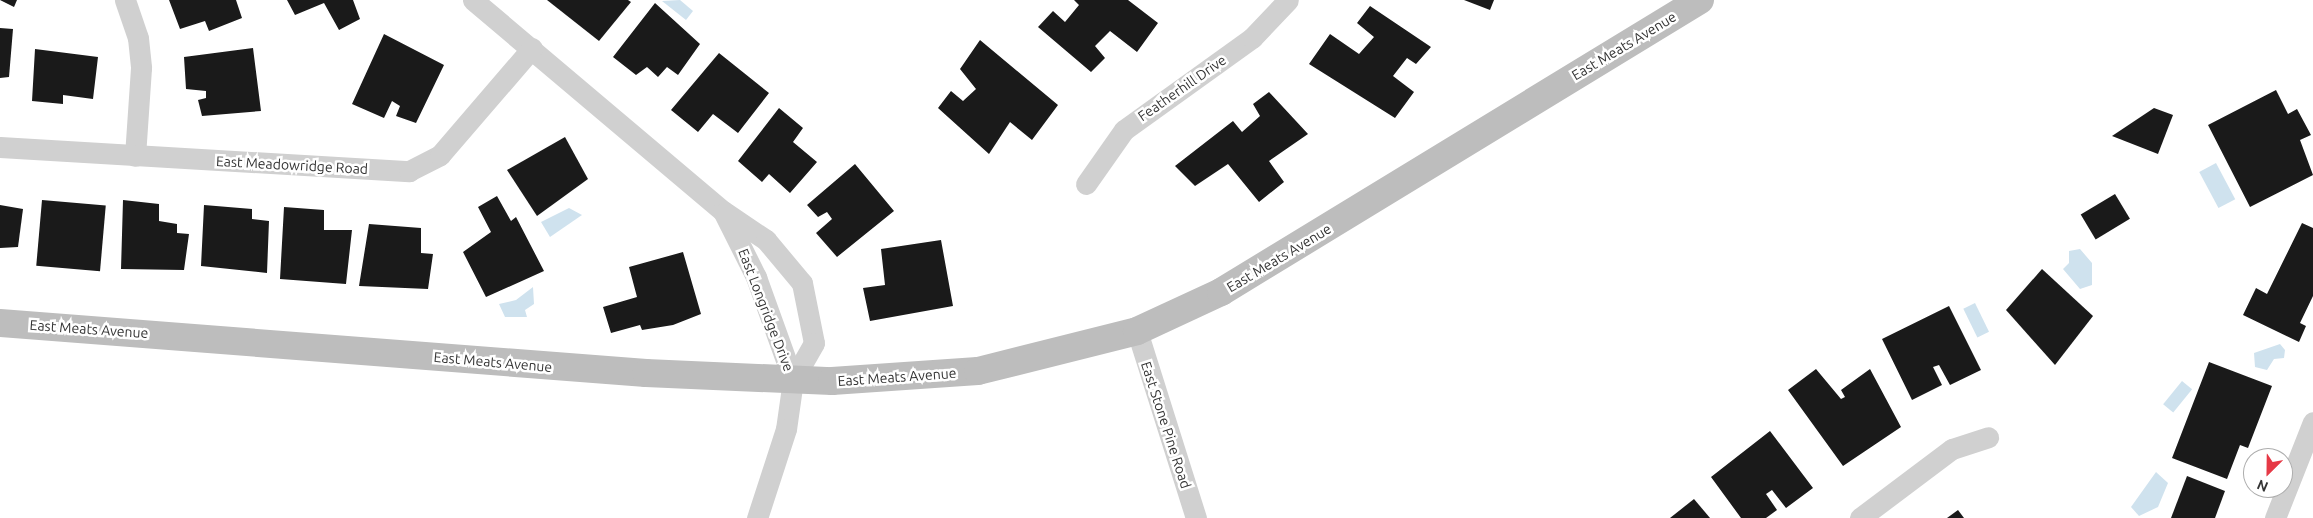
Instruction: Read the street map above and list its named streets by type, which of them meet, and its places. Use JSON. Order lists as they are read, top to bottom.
{
  "streets": {
    "street": [
      "East Meats Avenue",
      "Featherhill Drive",
      "East Meadowridge Road",
      "East Longridge Drive",
      "East Stone Pine Road"
    ]
  },
  "crossings": [
    ["East Meats Avenue", "East Longridge Drive"],
    ["East Meats Avenue", "East Stone Pine Road"],
    ["East Meadowridge Road", "East Longridge Drive"]
  ],
  "north": "bottom left"
}
